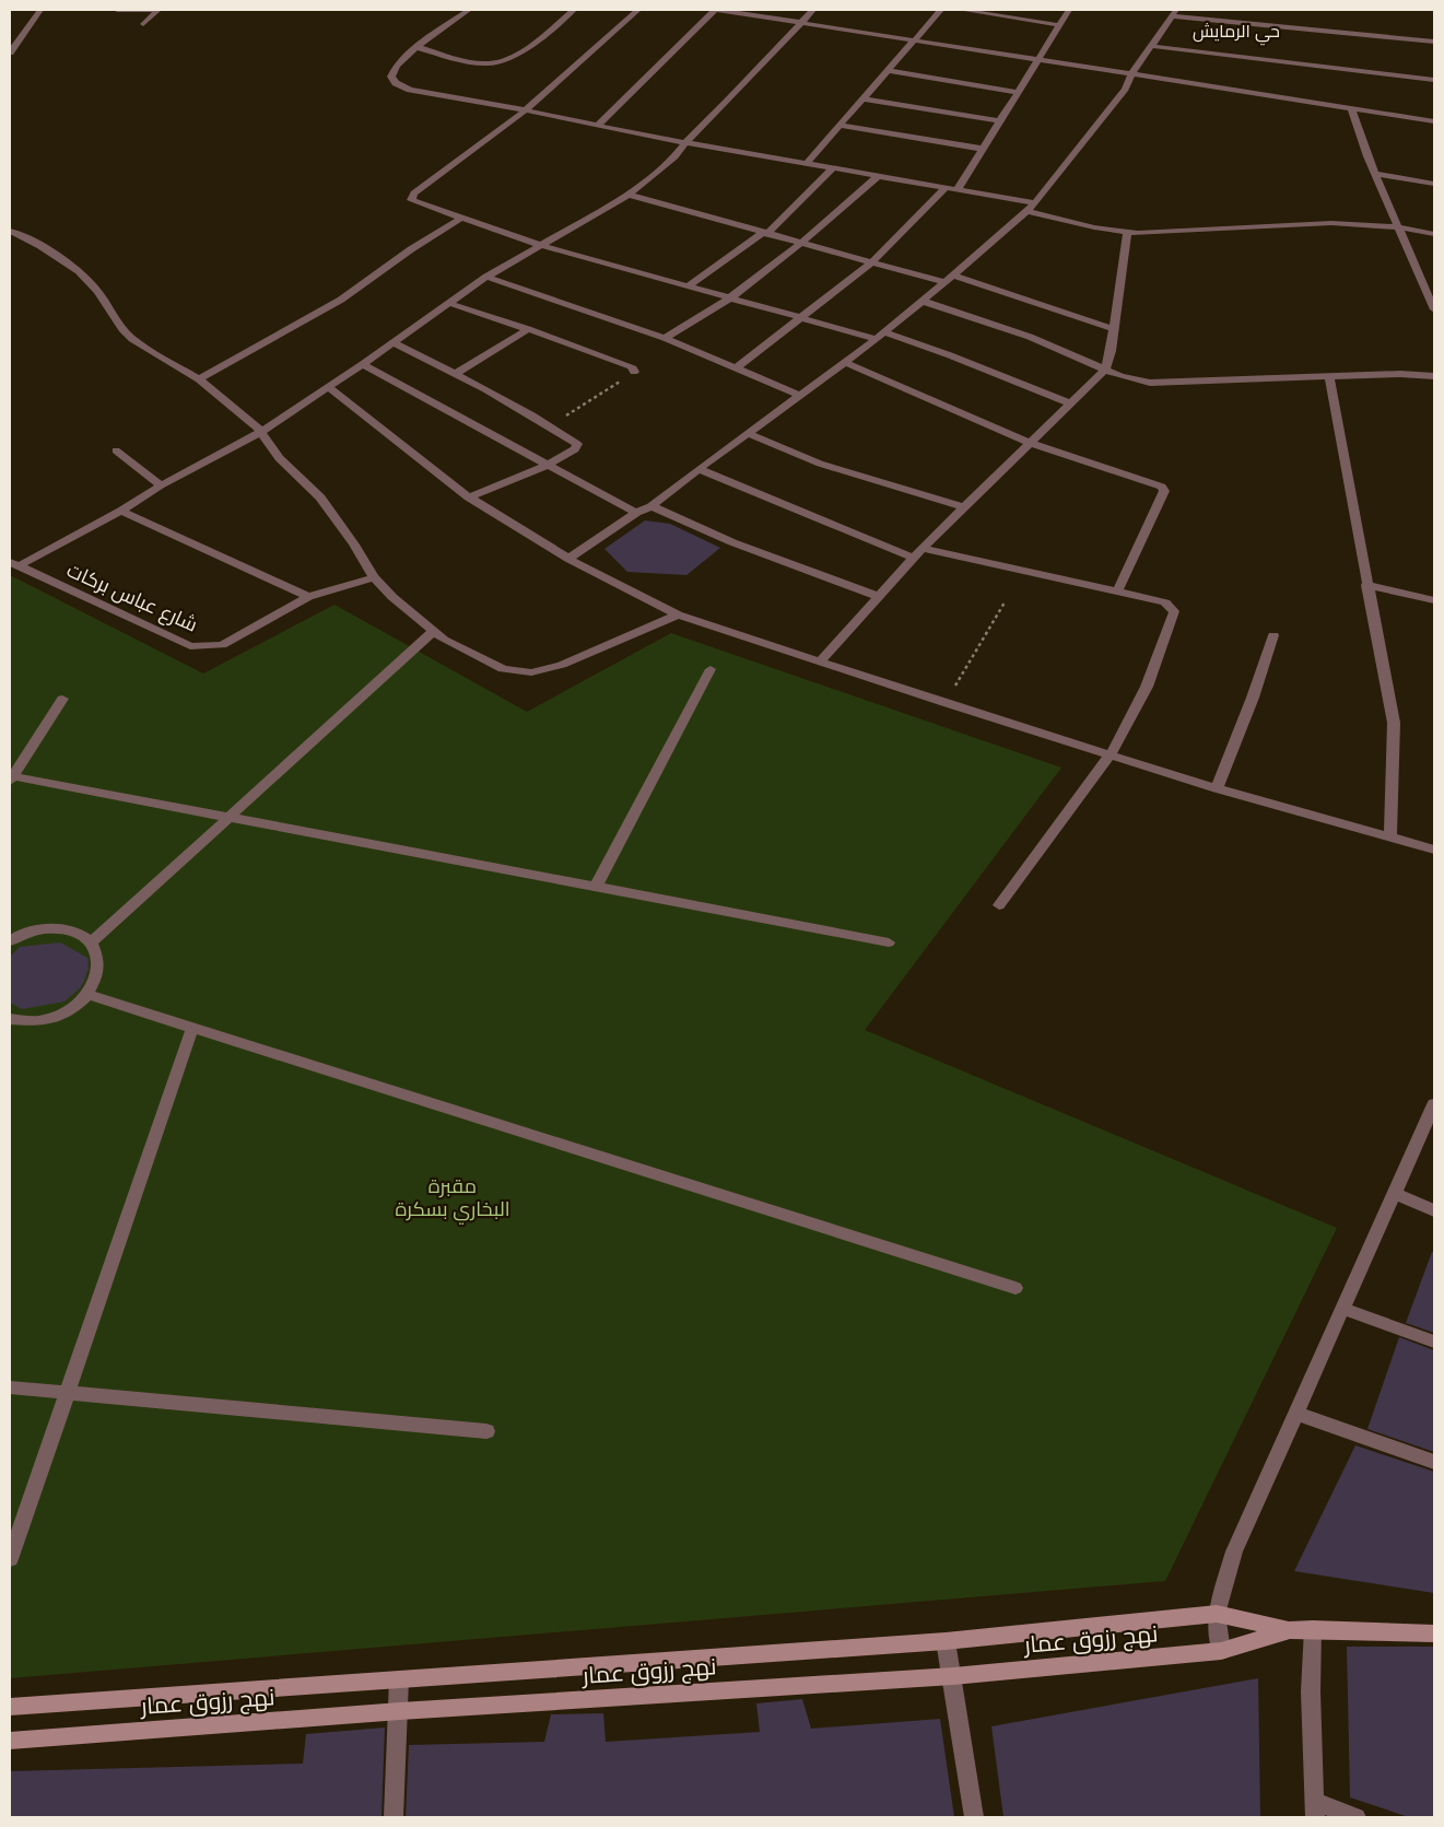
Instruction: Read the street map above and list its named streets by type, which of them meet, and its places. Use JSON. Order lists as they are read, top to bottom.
{
  "streets": {
    "main road": ["نهج رزوق عمار"],
    "street": ["شارع عباس بركات"]
  },
  "districts": ["حي الرمايش"],
  "parks": ["مقبرة البخاري بسكرة"]
}
